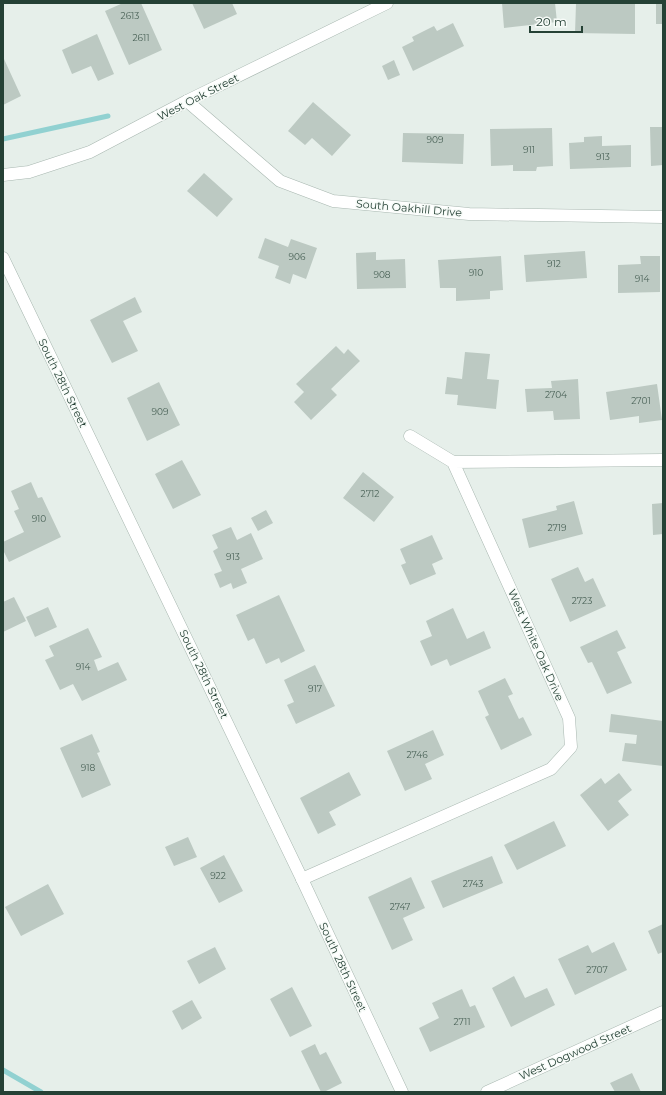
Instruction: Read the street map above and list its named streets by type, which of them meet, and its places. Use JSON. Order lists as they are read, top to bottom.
{
  "streets": {
    "street": [
      "West Oak Street",
      "South Oakhill Drive",
      "South 28th Street",
      "West White Oak Drive",
      "West Dogwood Street"
    ]
  },
  "crossings": [
    ["West Oak Street", "South Oakhill Drive"],
    ["South 28th Street", "West White Oak Drive"]
  ],
  "house_numbers": [
    "2613",
    "2611",
    "909",
    "911",
    "913",
    "906",
    "912",
    "910",
    "908",
    "914",
    "2704",
    "2701",
    "909",
    "2712",
    "910",
    "2719",
    "913",
    "2723",
    "914",
    "917",
    "2746",
    "918",
    "922",
    "2743",
    "2747",
    "2707",
    "2711"
  ],
  "scale_bar": "20 m"
}
